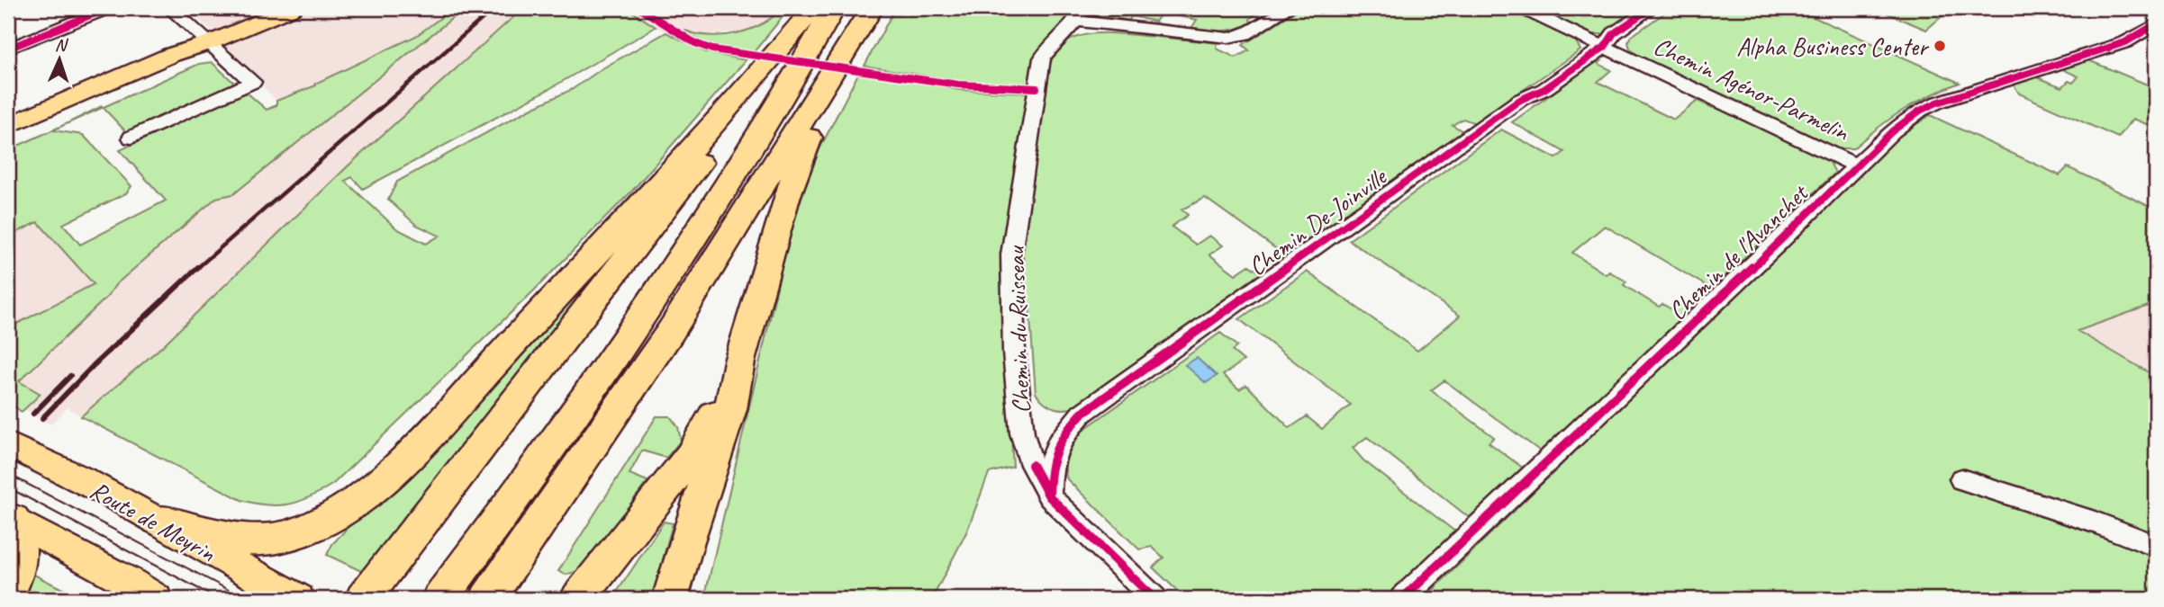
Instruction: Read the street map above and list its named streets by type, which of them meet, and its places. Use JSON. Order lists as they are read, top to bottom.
{
  "streets": {
    "main road": ["Route de Meyrin"],
    "street": [
      "Chemin Agénor-Parmelin",
      "Chemin De-Joinville",
      "Chemin de l'Avanchet",
      "Chemin du Ruisseau"
    ]
  },
  "crossings": [
    ["Chemin Agénor-Parmelin", "Chemin De-Joinville"],
    ["Chemin Agénor-Parmelin", "Chemin de l'Avanchet"],
    ["Chemin De-Joinville", "Chemin du Ruisseau"]
  ],
  "places": ["Alpha Business Center"],
  "north": "top"
}
